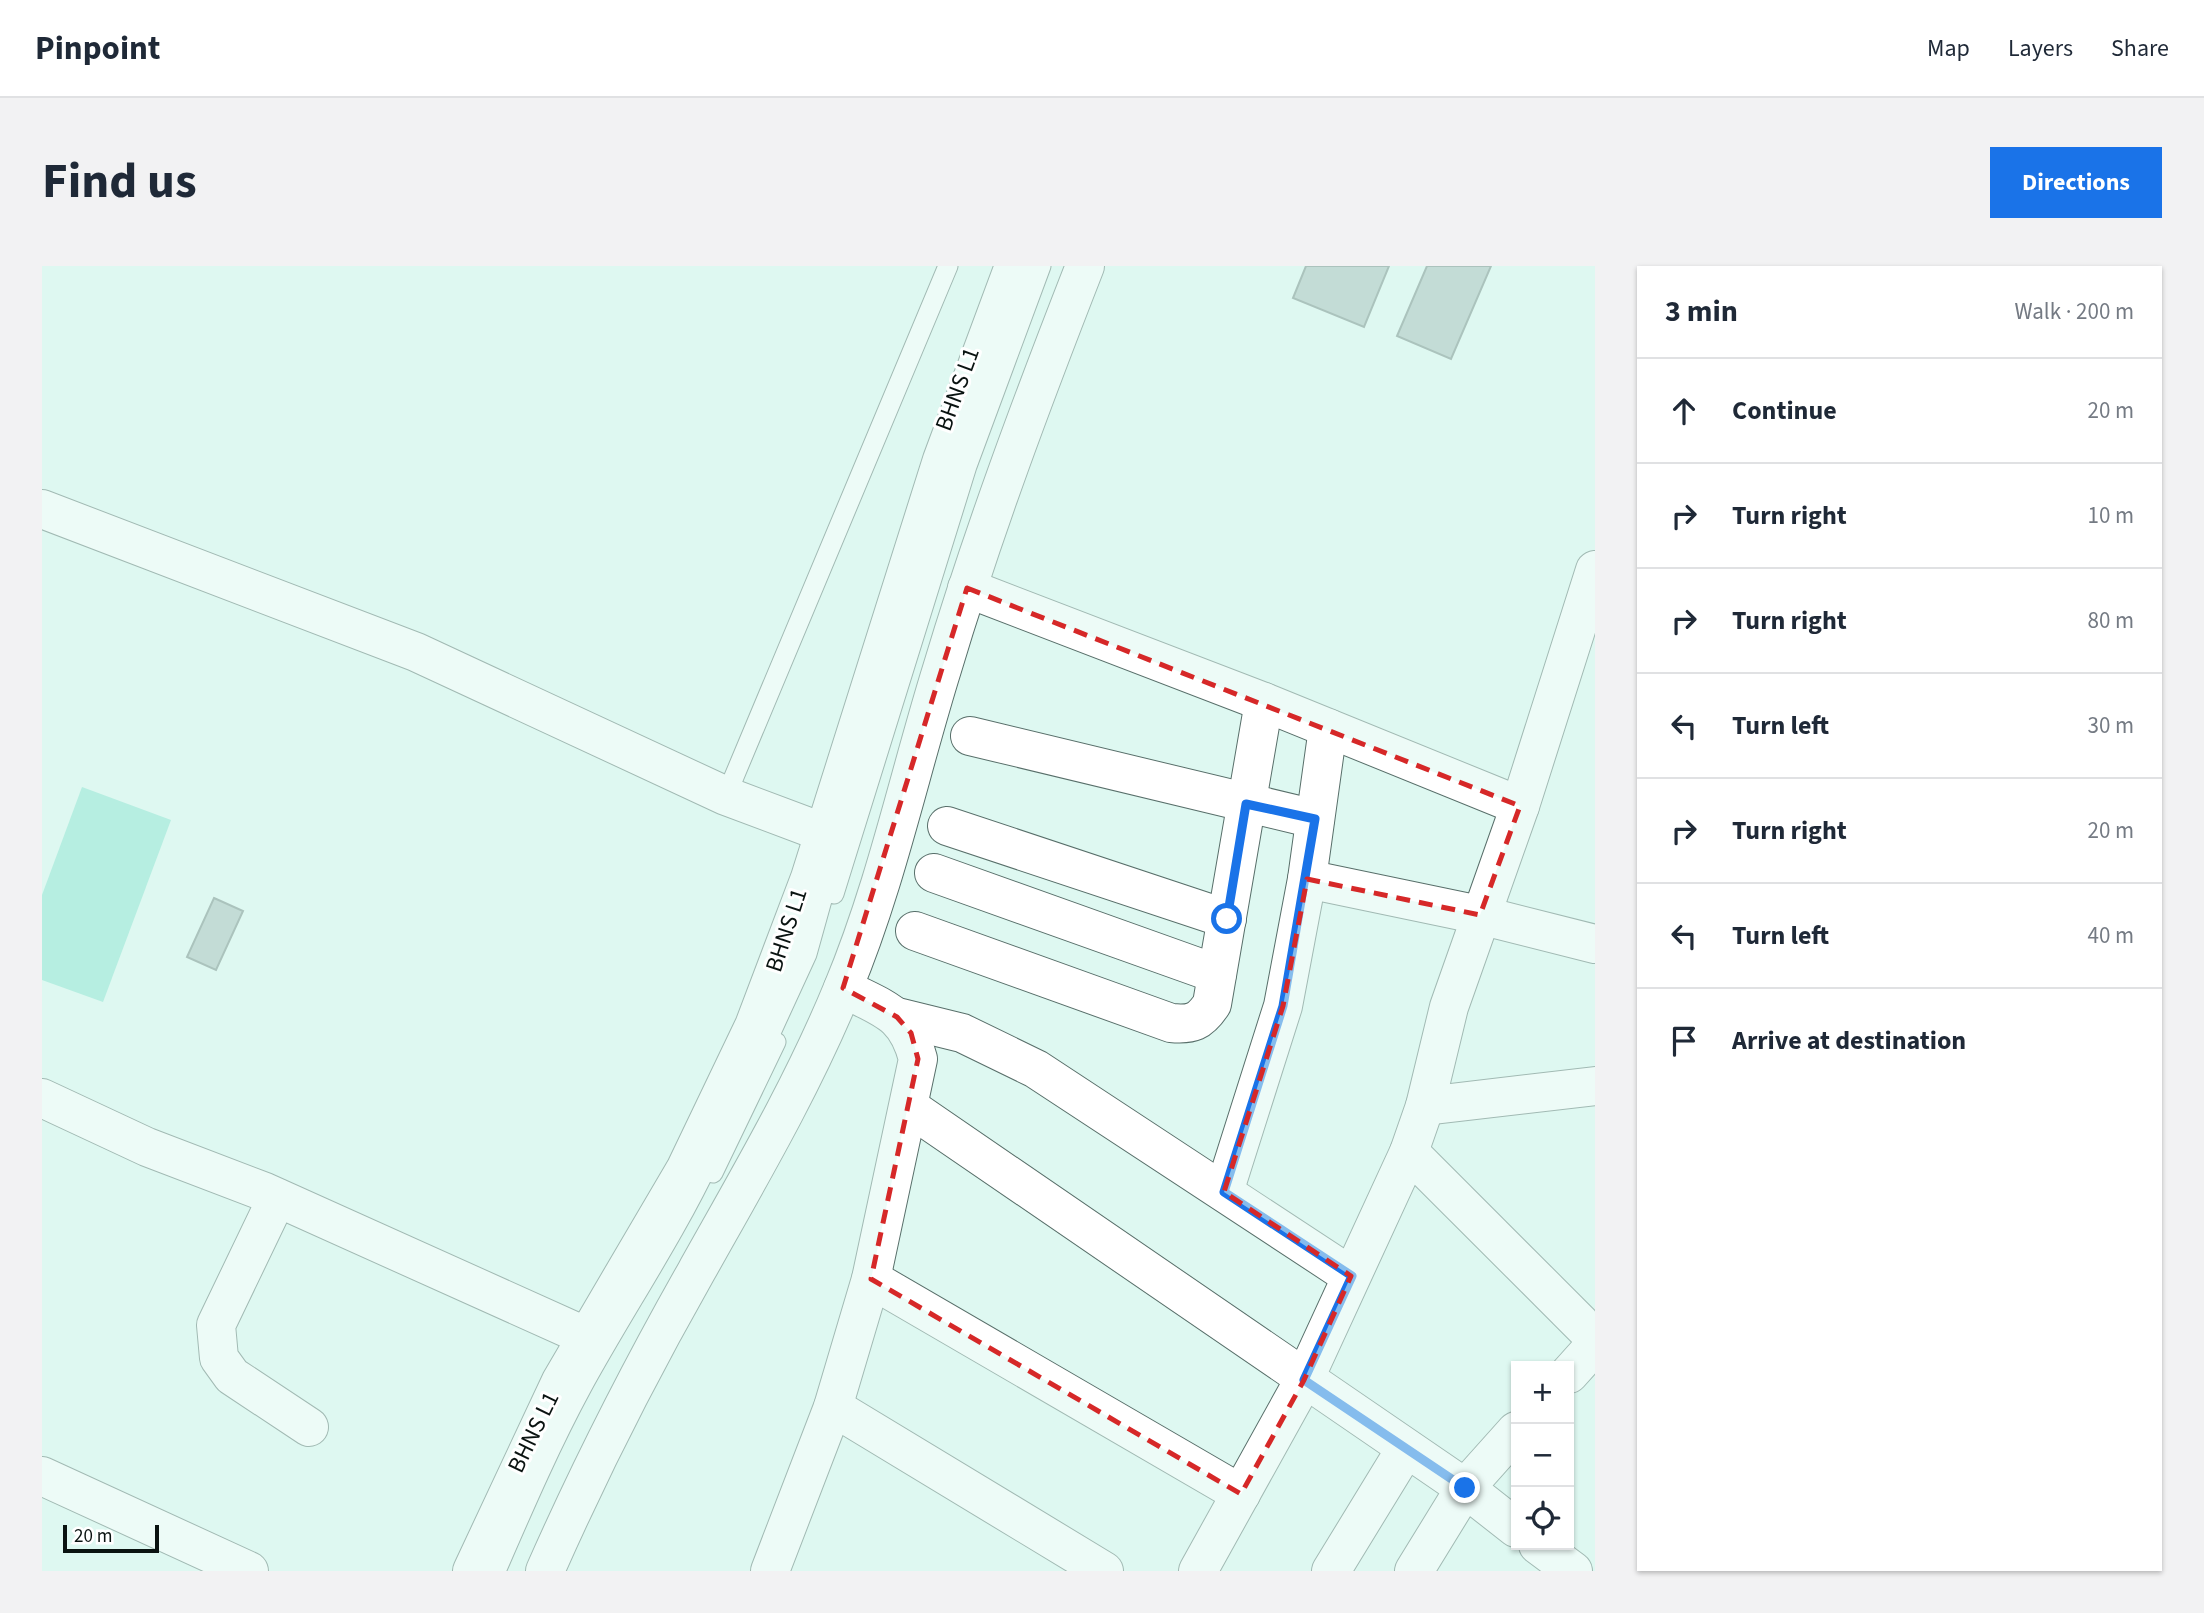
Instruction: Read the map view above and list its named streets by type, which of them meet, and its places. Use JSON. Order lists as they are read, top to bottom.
{
  "streets": {
    "lane": ["BHNS L1"]
  },
  "scale_bar": "20 m",
  "page": {
    "header": "Pinpoint",
    "nav": ["Map", "Layers", "Share"],
    "title": "Find us",
    "buttons": "Directions",
    "heading": ["3 min", "Walk · 200 m"],
    "list": [
      ["Continue", "20 m"],
      ["Turn right", "10 m"],
      ["Turn right", "80 m"],
      ["Turn left", "30 m"],
      ["Turn right", "20 m"],
      ["Turn left", "40 m"],
      "Arrive at destination"
    ],
    "map_buttons": ["+", "−"],
    "scale": "20 m"
  }
}
